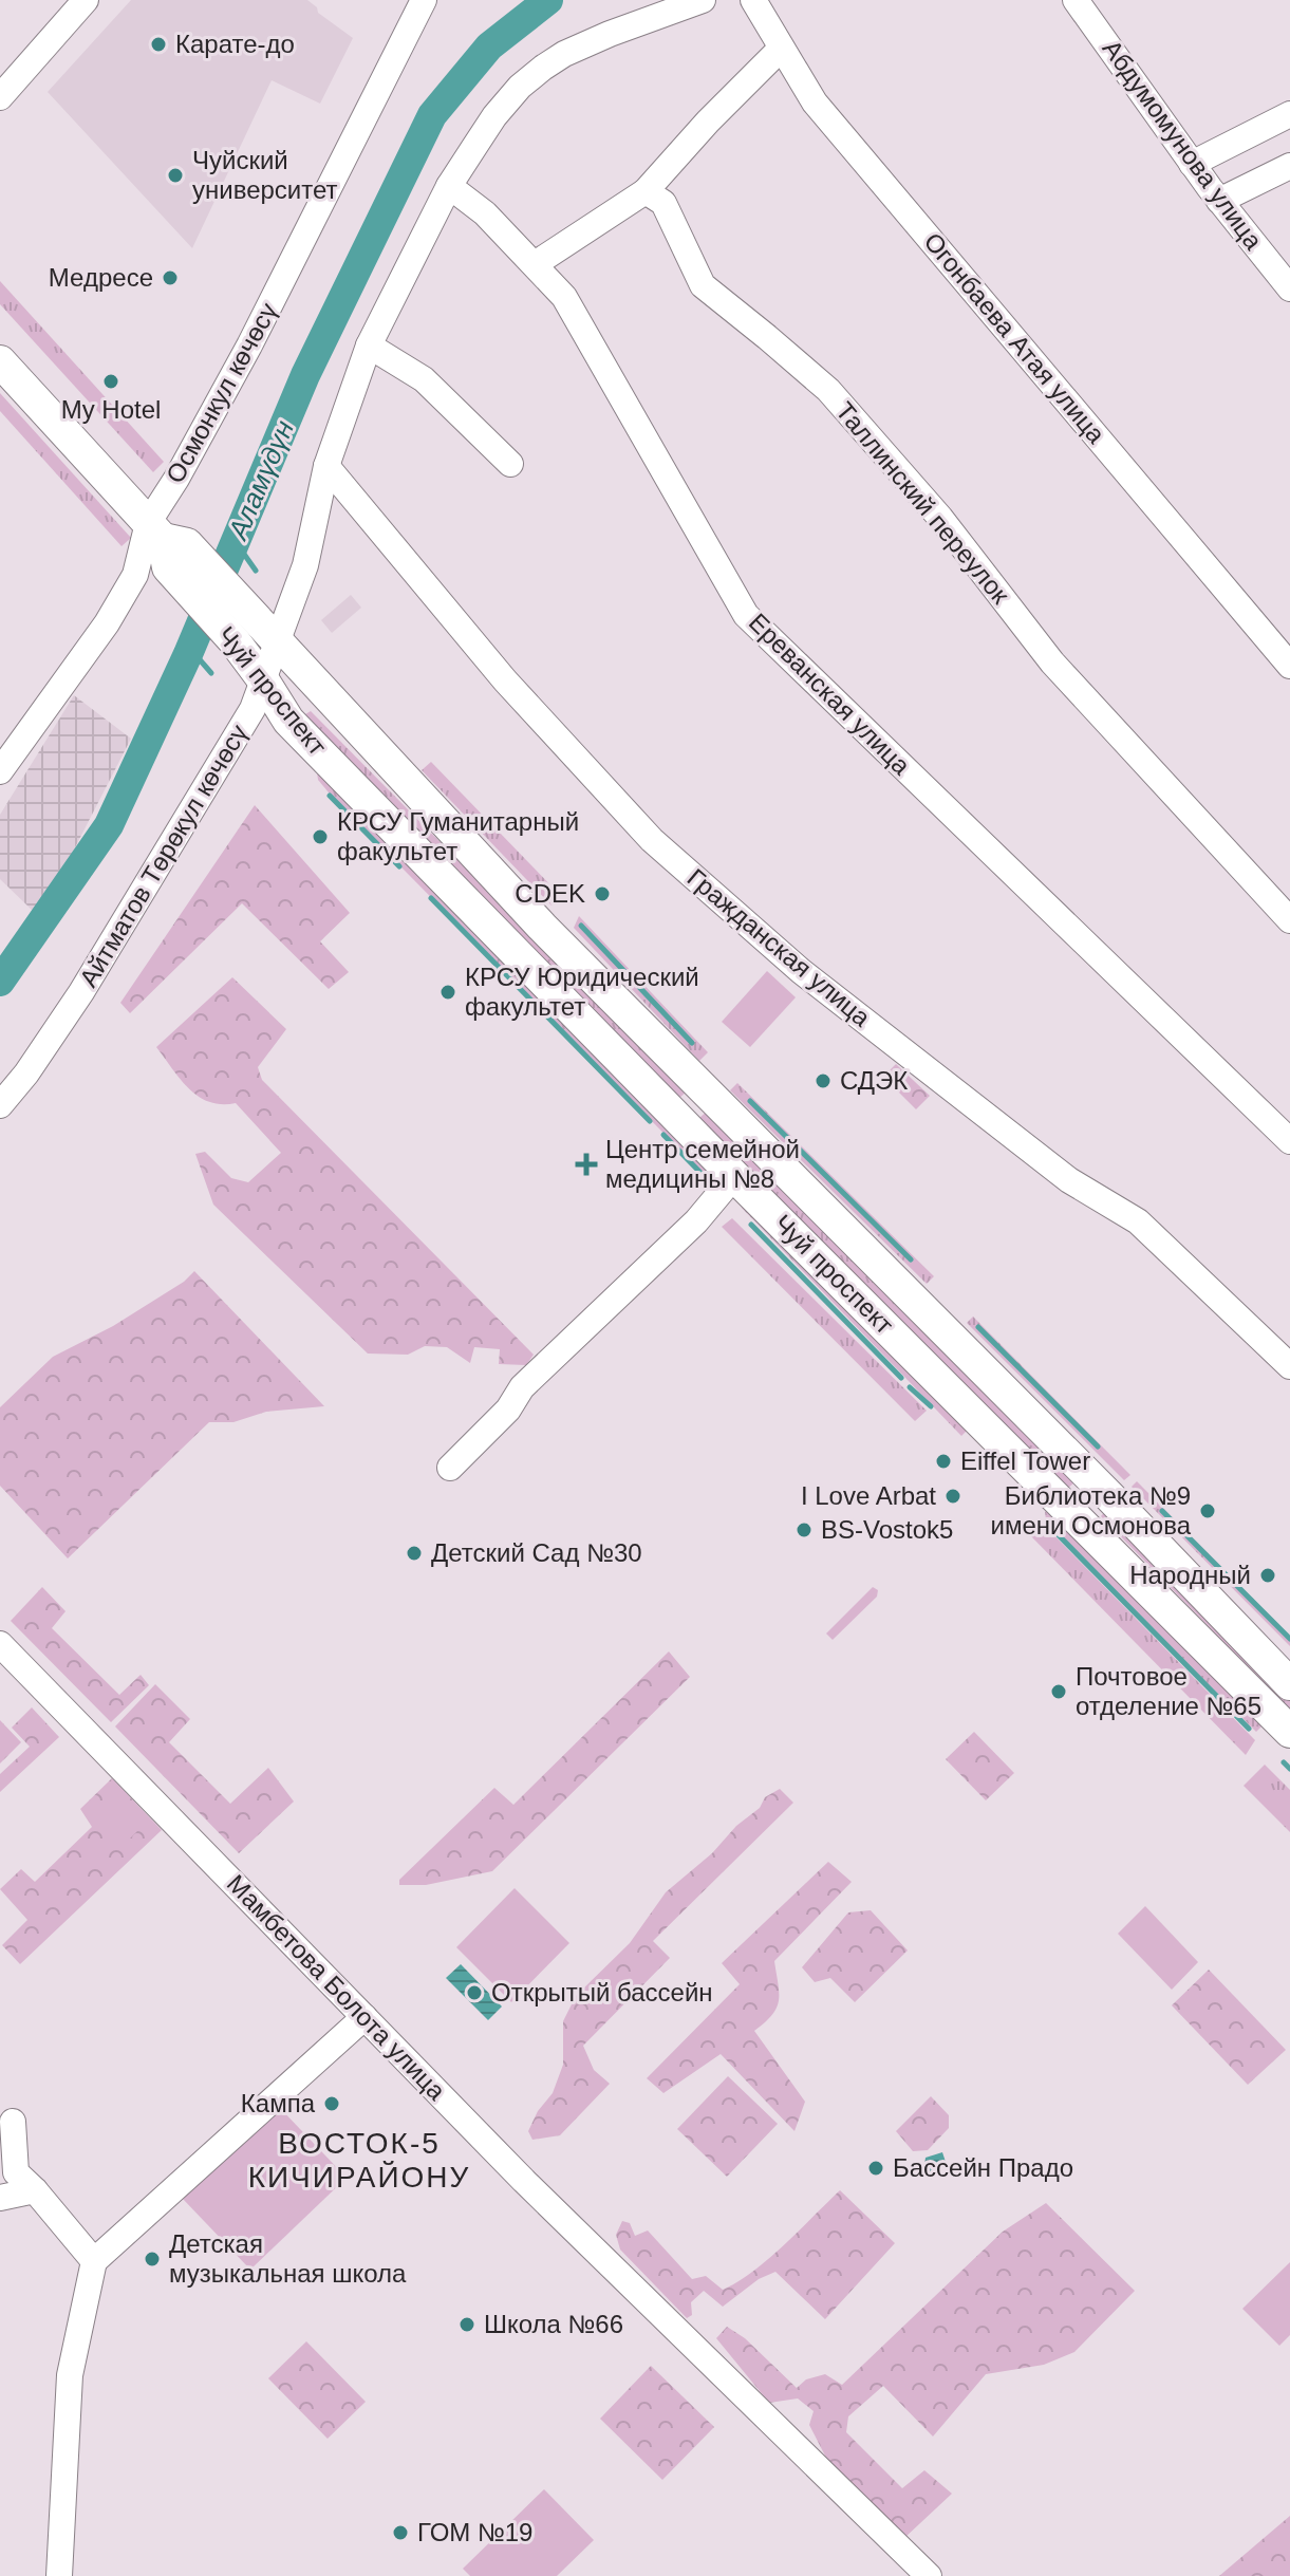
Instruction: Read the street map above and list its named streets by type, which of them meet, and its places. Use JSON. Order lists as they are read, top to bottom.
{
  "streets": {
    "main road": ["Чуй проспект"],
    "street": [
      "Абдумомунова улица",
      "Огонбаева Атая улица",
      "Осмонкул көчөсү",
      "Таллинский переулок",
      "Ереванская улица",
      "Айтматов Төрөкул көчөсү",
      "Гражданская улица",
      "Мамбетова Болота улица"
    ]
  },
  "crossings": [
    ["Осмонкул көчөсү", "Чуй проспект"],
    ["Чуй проспект", "Айтматов Төрөкул көчөсү"],
    ["Ереванская улица", "Айтматов Төрөкул көчөсү"],
    ["Айтматов Төрөкул көчөсү", "Гражданская улица"]
  ],
  "districts": ["ВОСТОК-5 КИЧИРАЙОНУ"],
  "water": ["Аламүдүн"],
  "places": {
    "other": [
      "Карате-до",
      "Чуйский университет",
      "Медресе",
      "My Hotel",
      "КРСУ Гуманитарный факультет",
      "CDEK",
      "КРСУ Юридический факультет",
      "СДЭК",
      "Eiffel Tower",
      "I Love Arbat",
      "Библиотека №9 имени Осмонова",
      "BS-Vostok5",
      "Детский Сад №30",
      "Народный",
      "Почтовое отделение №65",
      "Открытый бассейн",
      "Кампа",
      "Бассейн Прадо",
      "Детская музыкальная школа",
      "Школа №66",
      "ГОМ №19"
    ],
    "health": ["Центр семейной медицины №8"]
  }
}
